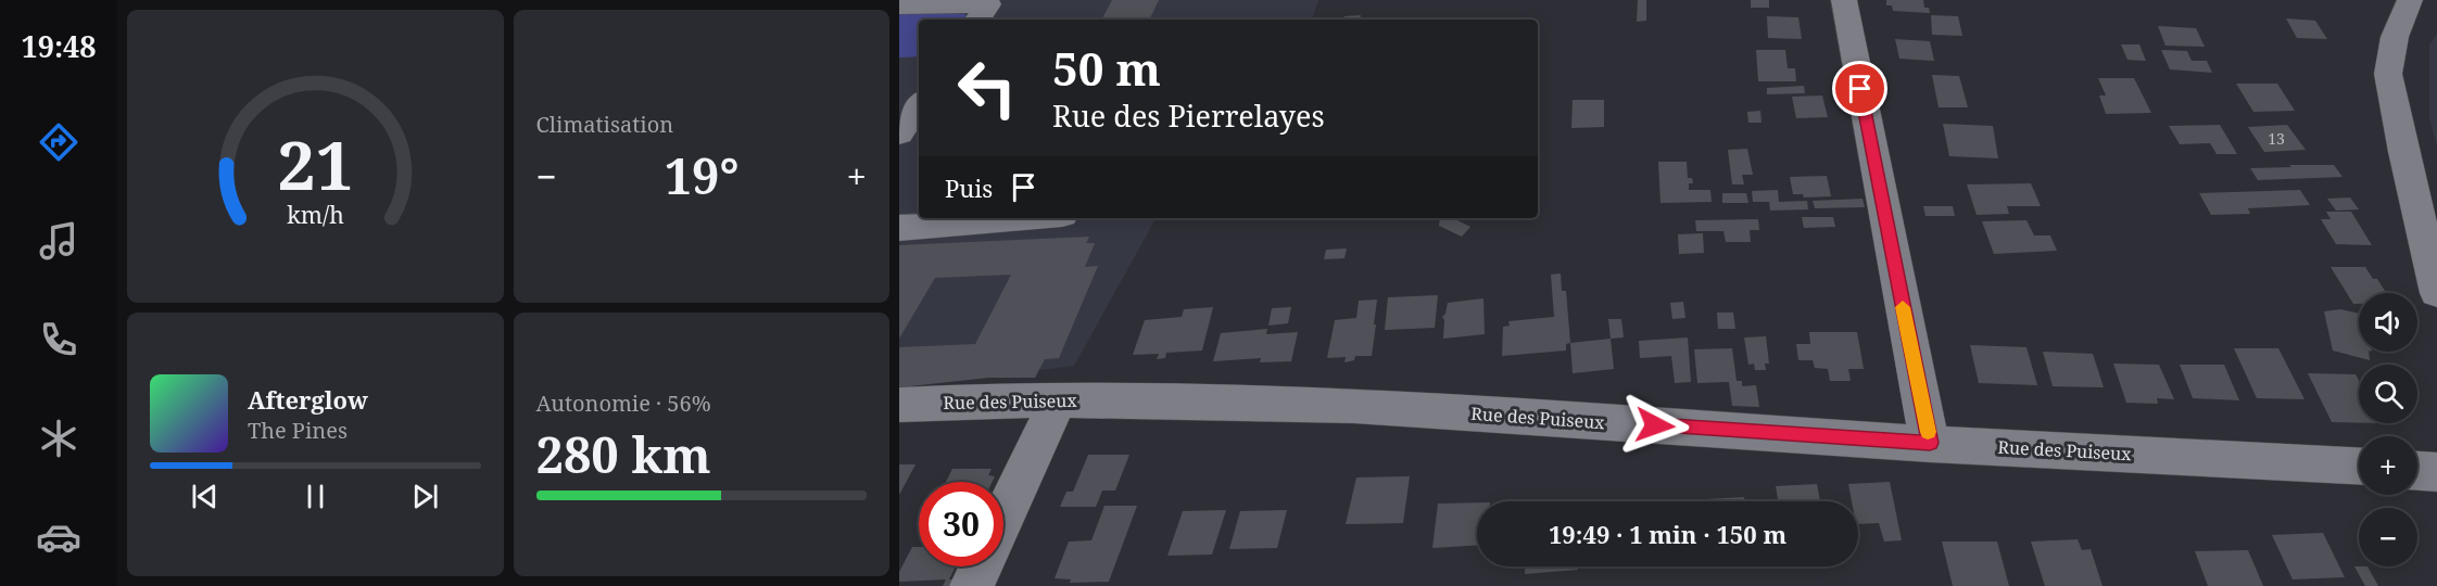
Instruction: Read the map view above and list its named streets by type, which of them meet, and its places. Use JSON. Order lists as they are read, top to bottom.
{
  "streets": {
    "street": ["Rue des Puiseux"]
  },
  "house_numbers": ["13"],
  "page": {
    "tabs": "19:48",
    "tile": [
      "Climatisation",
      ["Autonomie · 56%", "280 km"]
    ],
    "turn": ["50 m", "Rue des Pierrelayes"],
    "heat": ["−", "19°", "+"],
    "then": "Puis",
    "map_buttons": ["+", "−"],
    "song": ["Afterglow", "The Pines"],
    "limit": "30",
    "trip": "19:49 · 1 min · 150 m",
    "gauge": ["21", "km/h"]
  }
}
